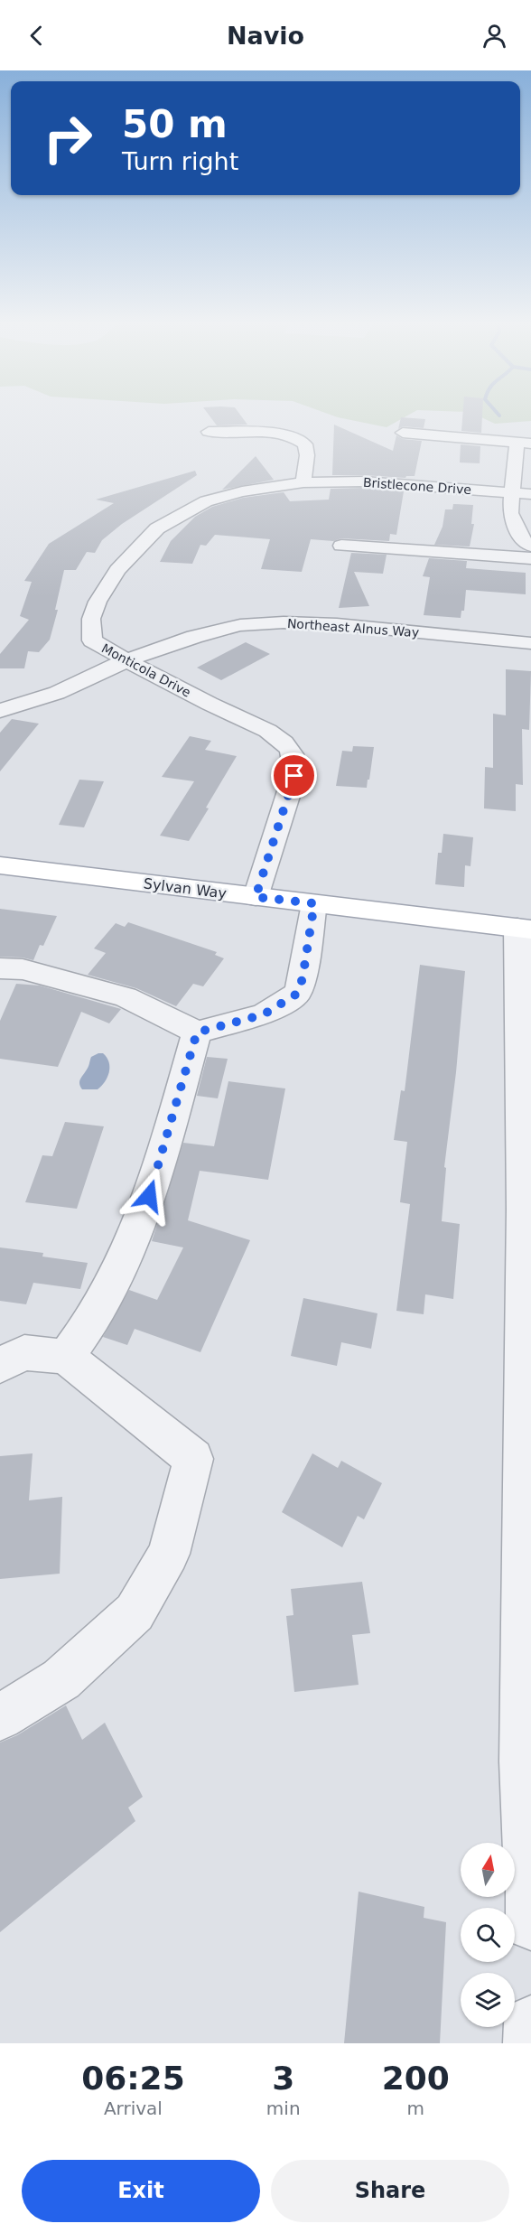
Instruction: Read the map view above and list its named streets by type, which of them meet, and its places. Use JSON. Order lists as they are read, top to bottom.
{
  "streets": {
    "main road": ["Sylvan Way"],
    "street": ["Bristlecone Drive", "Northeast Alnus Way", "Monticola Drive"]
  },
  "crossings": [
    ["Bristlecone Drive", "Monticola Drive"],
    ["Northeast Alnus Way", "Monticola Drive"],
    ["Monticola Drive", "Sylvan Way"]
  ],
  "north": "top",
  "page": {
    "header": "Navio",
    "turn": ["50 m", "Turn right"],
    "eta": [
      "06:25",
      "Arrival",
      "3",
      "min",
      "200",
      "m"
    ],
    "buttons": ["Exit", "Share"]
  }
}
